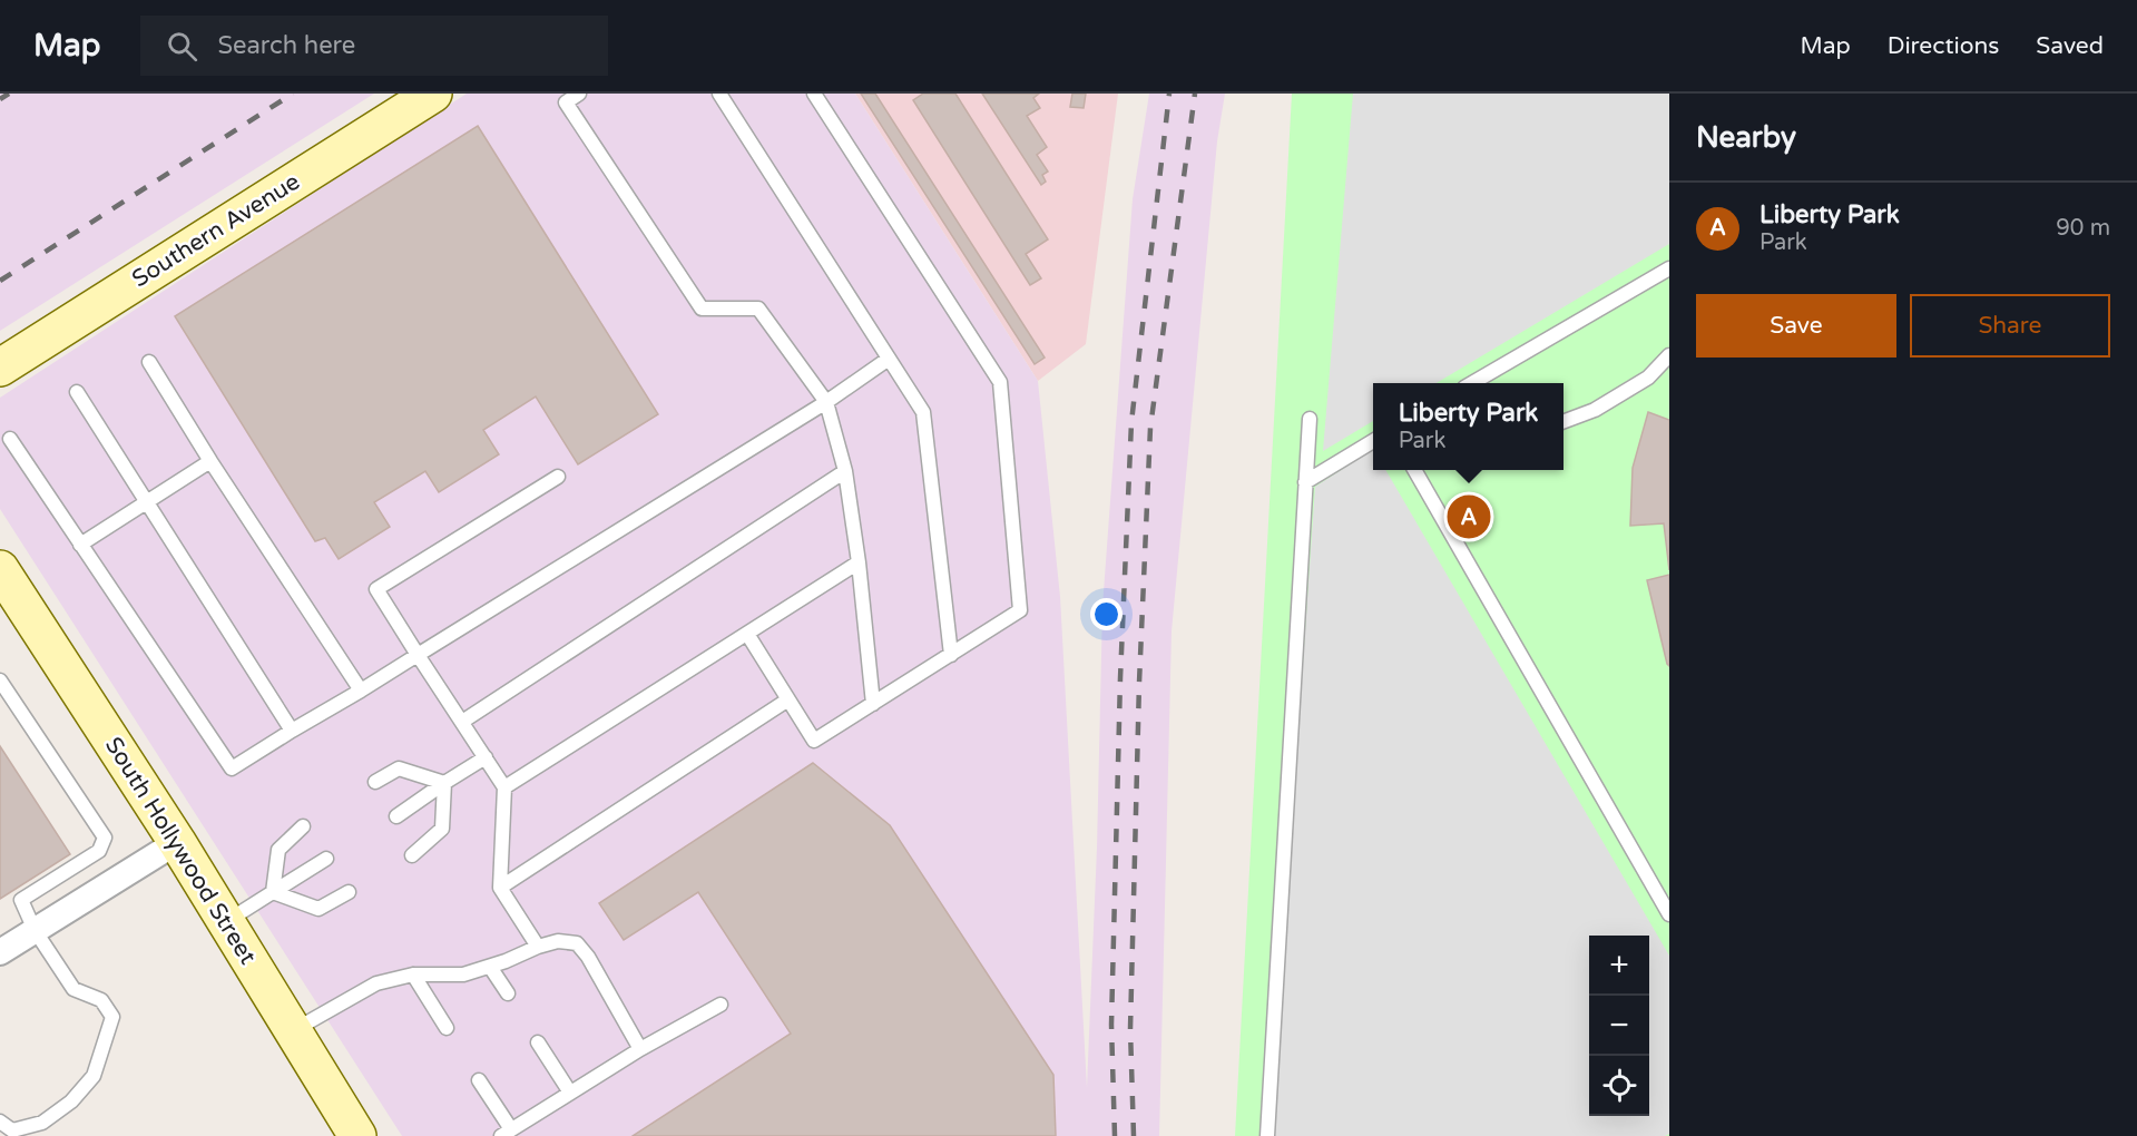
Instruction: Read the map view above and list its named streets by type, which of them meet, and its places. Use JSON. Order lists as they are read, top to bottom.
{
  "streets": {
    "main road": ["Southern Avenue", "South Hollywood Street"]
  },
  "page": {
    "header": "Map",
    "search": "Search here",
    "nav": ["Map", "Directions", "Saved"],
    "heading": "Nearby",
    "list": [
      {
        "mark": "A",
        "name": "Liberty Park",
        "note": "Park",
        "value": "90 m"
      }
    ],
    "buttons": ["Save", "Share"],
    "popup": ["Liberty Park", "Park"],
    "pins": "A",
    "map_buttons": ["+", "−"]
  }
}
